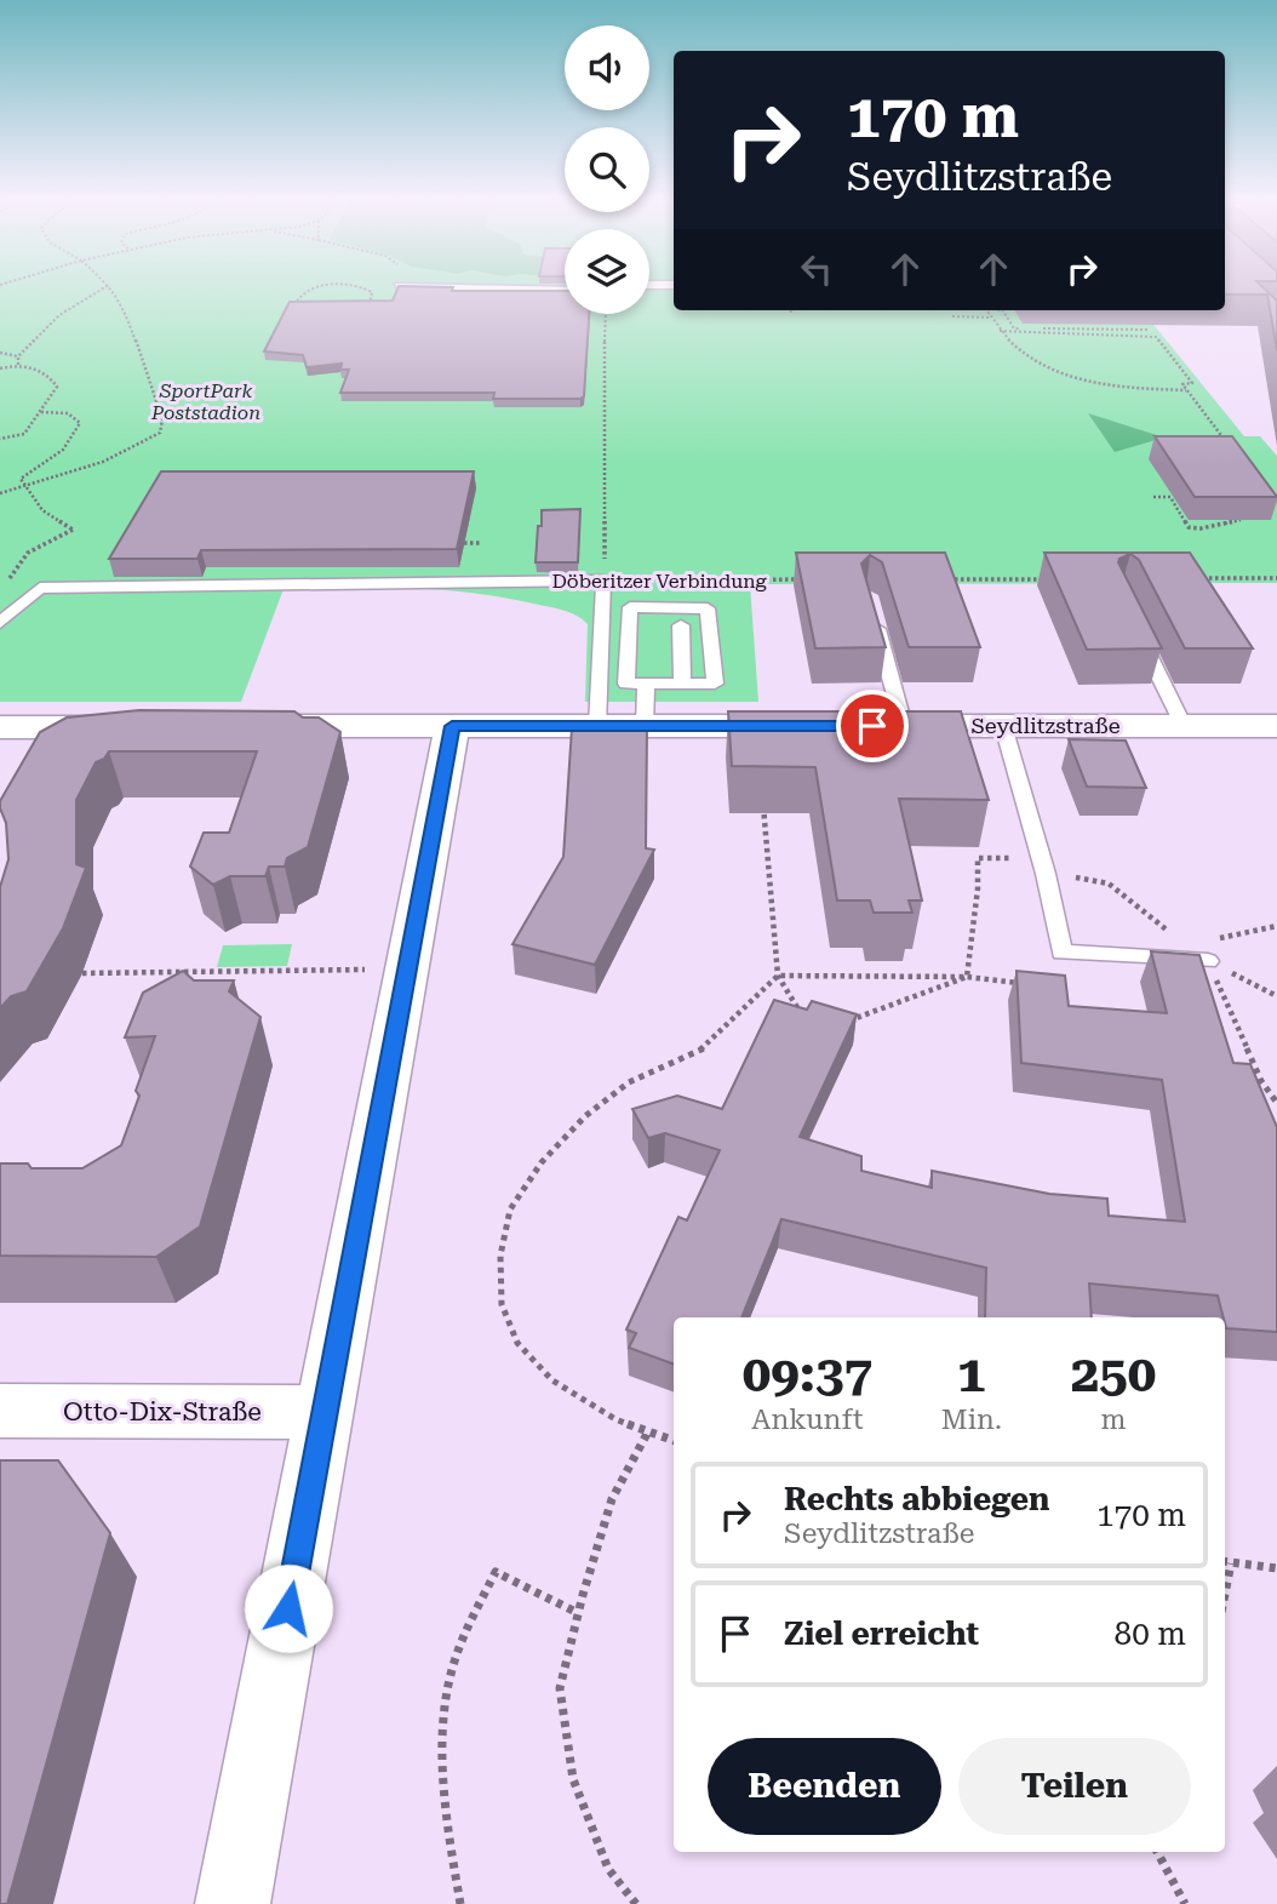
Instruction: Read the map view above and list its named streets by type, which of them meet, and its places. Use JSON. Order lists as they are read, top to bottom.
{
  "streets": {
    "street": ["Seydlitzstraße", "Otto-Dix-Straße"],
    "lane": ["Döberitzer Verbindung"]
  },
  "parks": ["SportPark Poststadion"],
  "page": {
    "turn": ["170 m", "Seydlitzstraße"],
    "eta": [
      "09:37",
      "Ankunft",
      "1",
      "Min.",
      "250",
      "m"
    ],
    "list": [
      {
        "name": "Rechts abbiegen",
        "note": "Seydlitzstraße",
        "value": "170 m"
      },
      {
        "name": "Ziel erreicht",
        "value": "80 m"
      }
    ],
    "buttons": ["Beenden", "Teilen"]
  }
}
